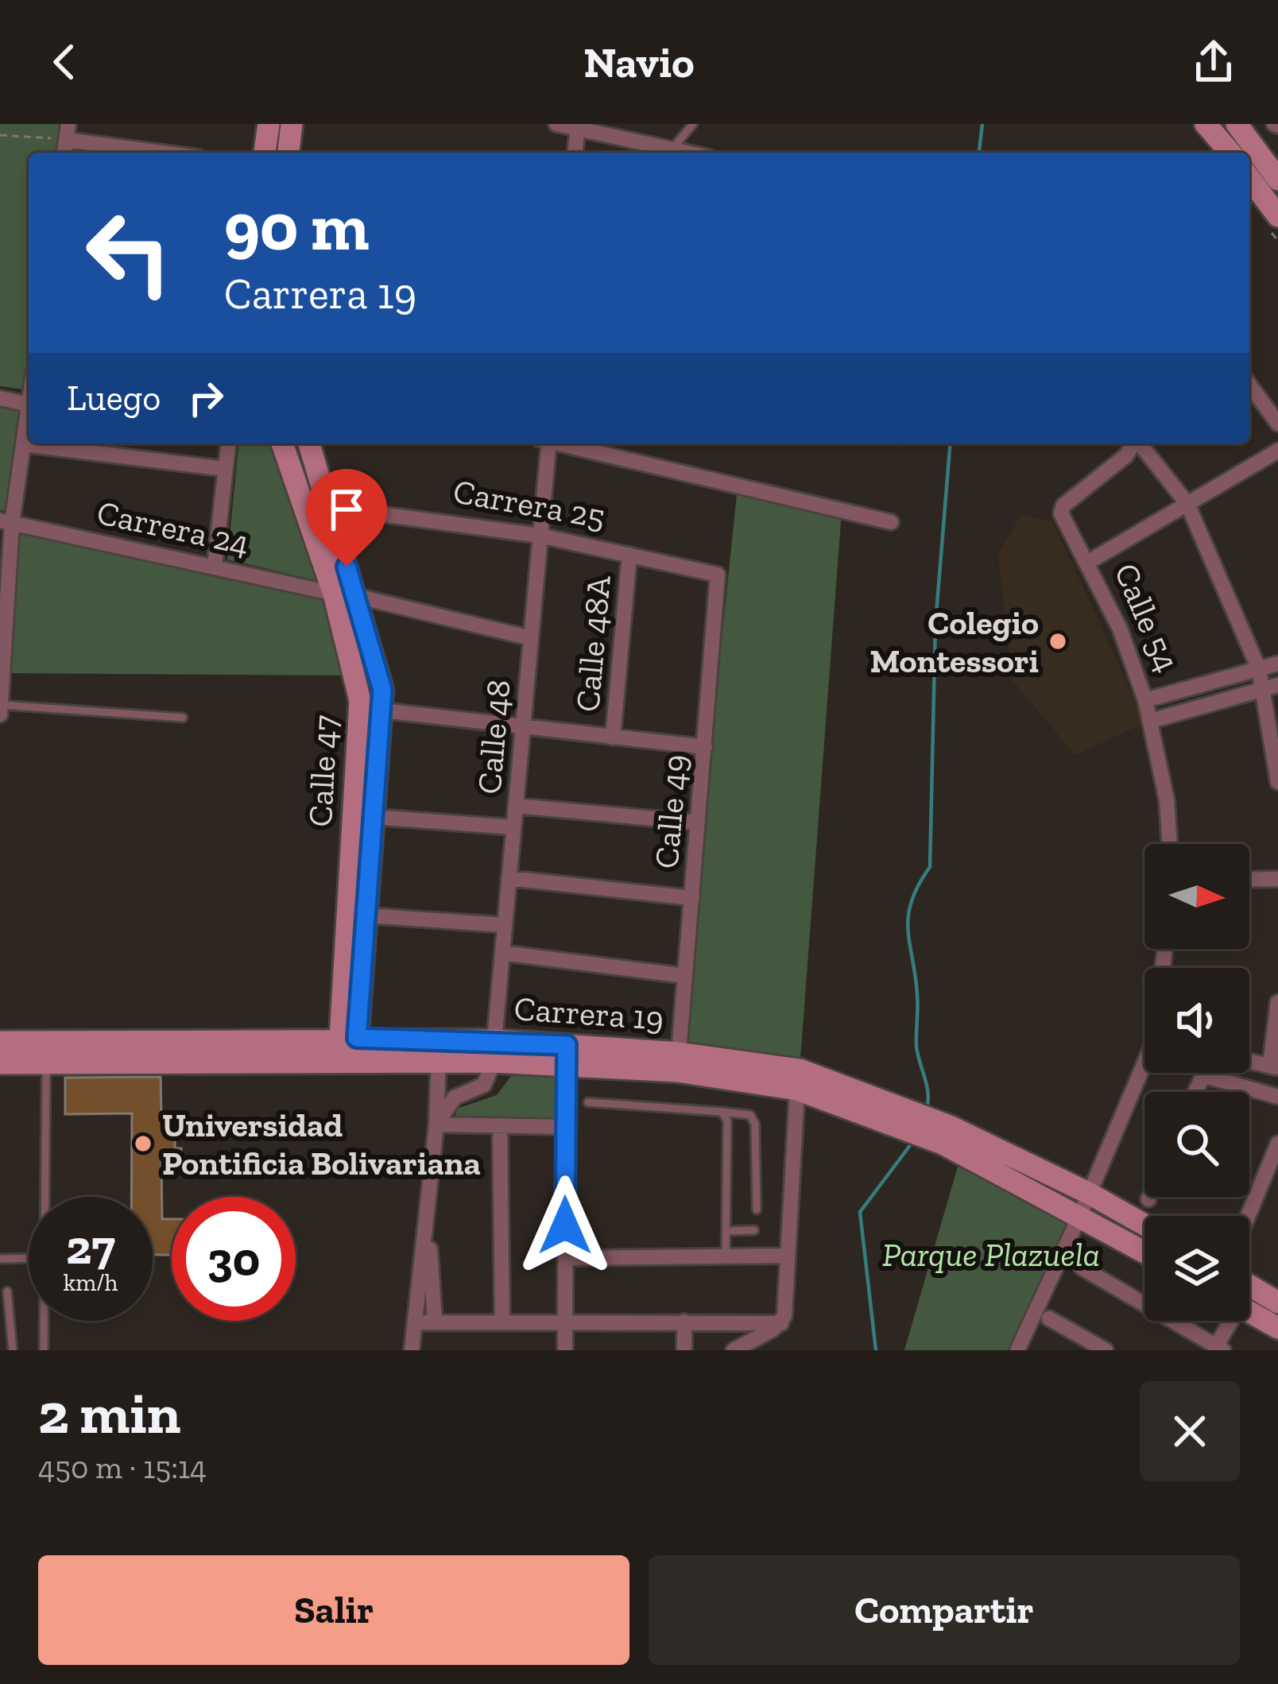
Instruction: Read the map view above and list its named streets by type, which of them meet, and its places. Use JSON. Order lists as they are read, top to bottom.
{
  "streets": {
    "main road": ["Calle 47", "Carrera 19"],
    "street": [
      "Carrera 25",
      "Carrera 24",
      "Calle 54",
      "Calle 48A",
      "Calle 48",
      "Calle 49"
    ]
  },
  "crossings": [
    ["Carrera 25", "Calle 48A"],
    ["Carrera 25", "Calle 48"],
    ["Carrera 25", "Calle 47"],
    ["Carrera 25", "Calle 49"],
    ["Carrera 24", "Calle 48"],
    ["Carrera 24", "Calle 47"],
    ["Calle 48", "Carrera 19"],
    ["Calle 47", "Carrera 19"],
    ["Calle 49", "Carrera 19"]
  ],
  "parks": ["Parque Plazuela"],
  "places": ["Colegio Montessori", "Universidad Pontificia Bolivariana"],
  "north": "right",
  "page": {
    "header": "Navio",
    "turn": ["90 m", "Carrera 19"],
    "then": "Luego",
    "speed": "27 km/h",
    "limit": "30",
    "heading": ["2 min", "450 m · 15:14"],
    "buttons": ["Salir", "Compartir"]
  }
}
